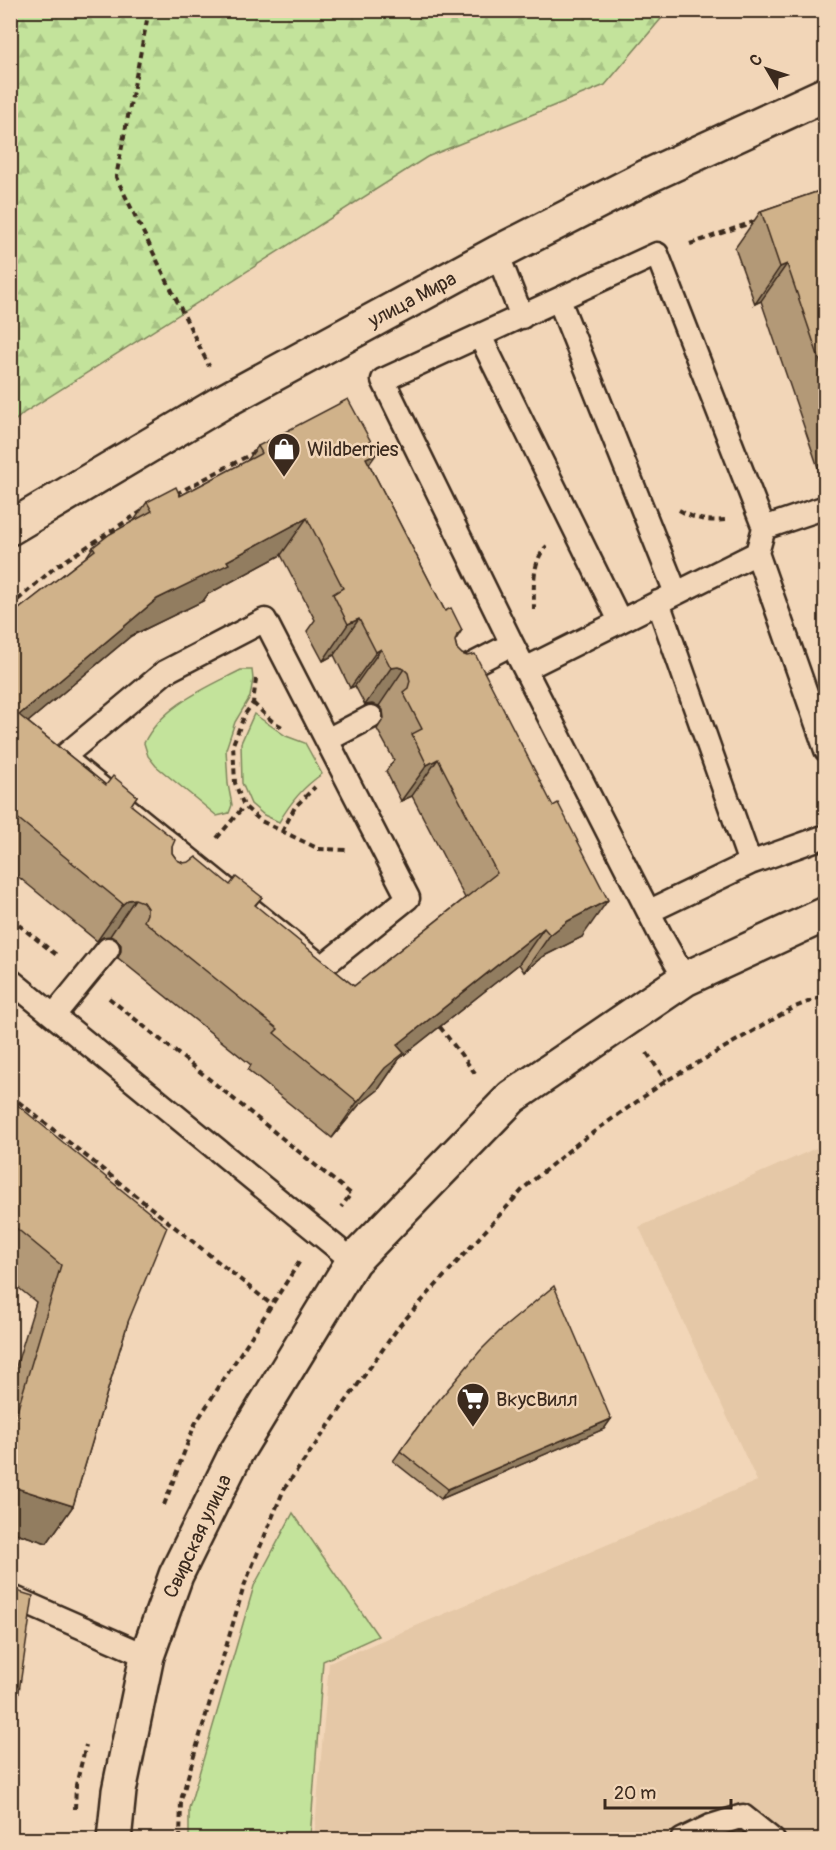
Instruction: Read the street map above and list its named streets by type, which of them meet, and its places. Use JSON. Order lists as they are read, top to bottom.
{
  "streets": {
    "street": ["улица Мира", "Свирская улица"]
  },
  "places": {
    "shop": ["Wildberries"],
    "supermarket": ["ВкусВилл"]
  },
  "scale_bar": "20 m",
  "north": "top left"
}
